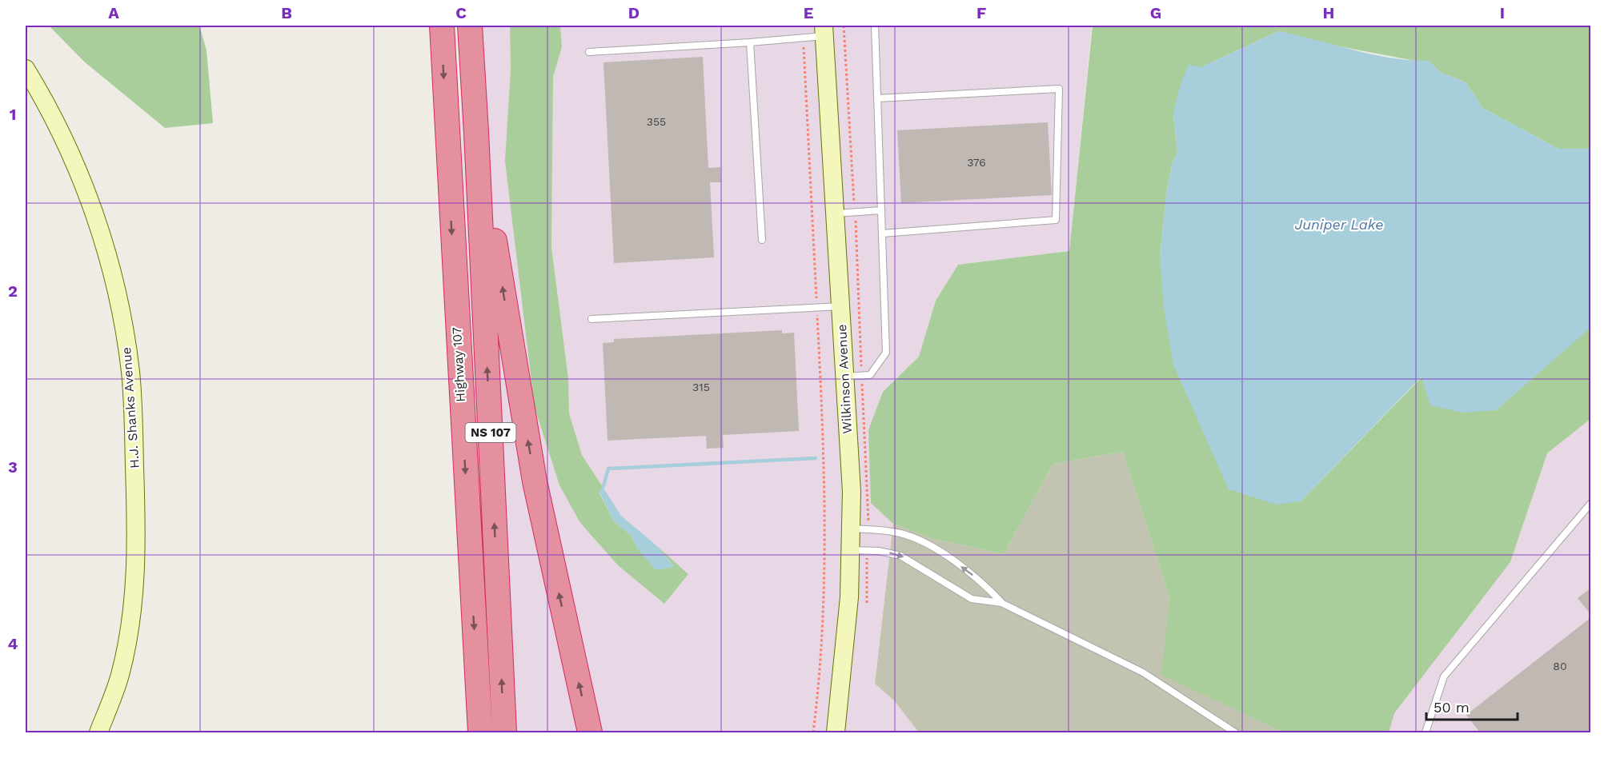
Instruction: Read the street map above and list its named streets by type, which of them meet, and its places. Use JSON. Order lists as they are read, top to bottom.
{
  "streets": {
    "highway": ["Highway 107", "NS 107"],
    "street": ["Wilkinson Avenue", "H.J. Shanks Avenue"]
  },
  "water": ["Juniper Lake"],
  "house_numbers": [
    "355",
    "376",
    "315",
    "80"
  ],
  "scale_bar": "50 m",
  "grid": {
    "columns": [
      "A",
      "B",
      "C",
      "D",
      "E",
      "F",
      "G",
      "H",
      "I"
    ],
    "rows": [
      "1",
      "2",
      "3",
      "4"
    ]
  }
}
